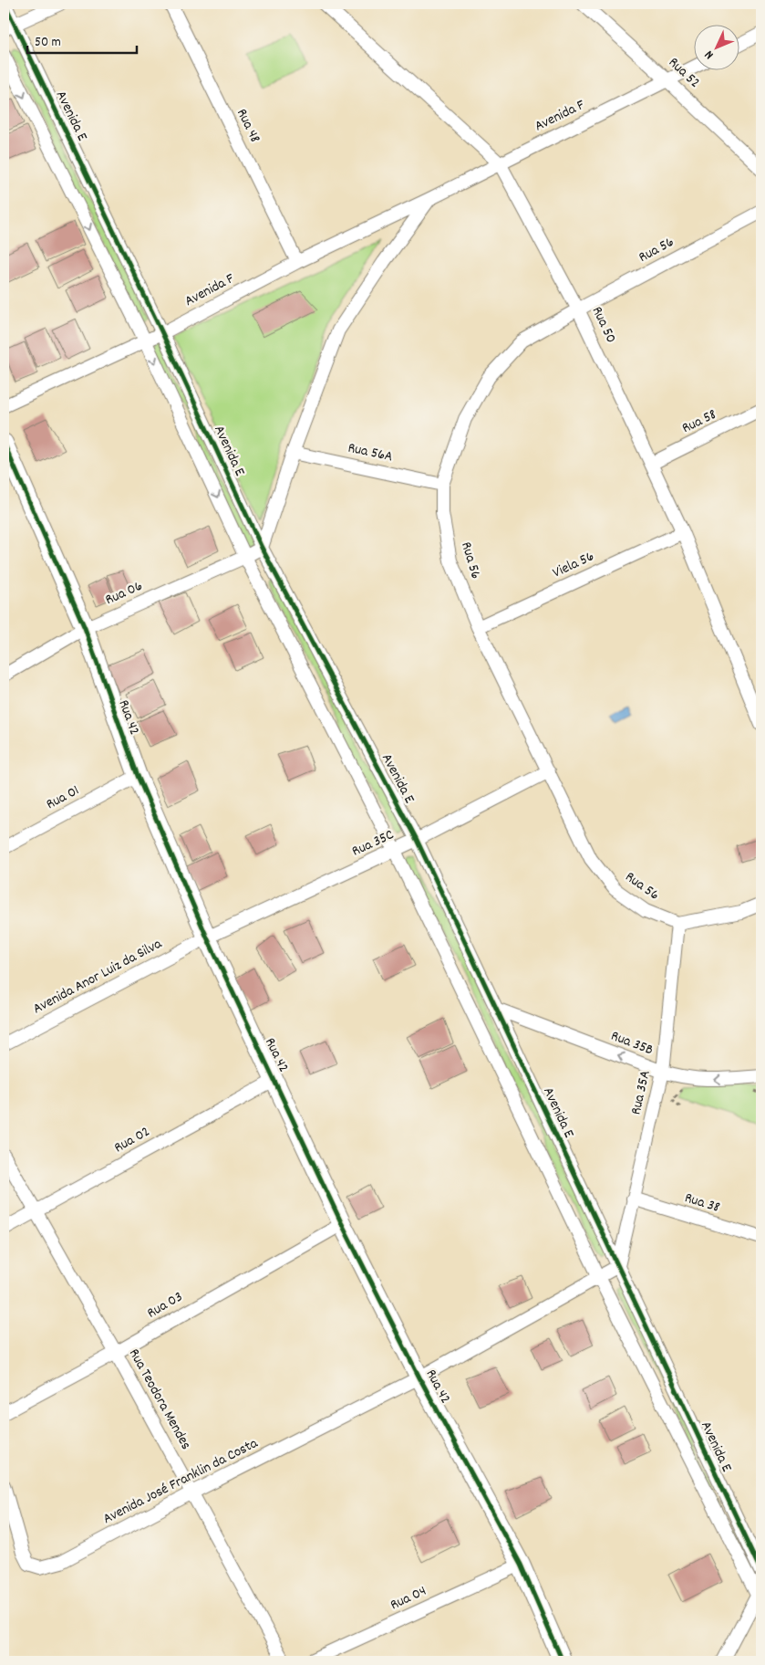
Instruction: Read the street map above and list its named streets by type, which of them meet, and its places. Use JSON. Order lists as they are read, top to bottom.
{
  "streets": {
    "street": [
      "Rua 52",
      "Avenida E",
      "Avenida F",
      "Rua 48",
      "Rua 56",
      "Rua 50",
      "Rua 58",
      "Rua 56A",
      "Viela 56",
      "Rua 06",
      "Rua 42",
      "Rua 01",
      "Rua 35C",
      "Avenida Anor Luiz da Silva",
      "Rua 35B",
      "Rua 35A",
      "Rua 02",
      "Rua 38",
      "Rua 03",
      "Rua Teodora Mendes",
      "Avenida José Franklin da Costa",
      "Rua 04"
    ]
  },
  "crossings": [
    ["Rua 52", "Avenida F"],
    ["Avenida E", "Avenida F"],
    ["Avenida E", "Rua 06"],
    ["Avenida E", "Rua 35C"],
    ["Avenida E", "Rua 35B"],
    ["Avenida E", "Rua 35A"],
    ["Avenida F", "Rua 48"],
    ["Avenida F", "Rua 50"],
    ["Avenida F", "Rua 56A"],
    ["Avenida F", "Rua 06"],
    ["Rua 56", "Rua 50"],
    ["Rua 56", "Rua 56A"],
    ["Rua 56", "Viela 56"],
    ["Rua 56", "Rua 35C"],
    ["Rua 56", "Rua 35A"],
    ["Rua 50", "Rua 58"],
    ["Rua 50", "Viela 56"],
    ["Rua 06", "Rua 42"],
    ["Rua 42", "Rua 01"],
    ["Rua 42", "Rua 35C"],
    ["Rua 42", "Avenida Anor Luiz da Silva"],
    ["Rua 42", "Rua 02"],
    ["Rua 42", "Rua 03"],
    ["Rua 42", "Avenida José Franklin da Costa"],
    ["Rua 42", "Rua 04"],
    ["Rua 35C", "Avenida Anor Luiz da Silva"],
    ["Rua 35B", "Rua 35A"],
    ["Rua 35A", "Rua 38"],
    ["Rua 02", "Rua Teodora Mendes"],
    ["Rua 03", "Rua Teodora Mendes"],
    ["Rua Teodora Mendes", "Avenida José Franklin da Costa"]
  ],
  "one_way": ["Rua 35B"],
  "scale_bar": "50 m",
  "north": "bottom left"
}
